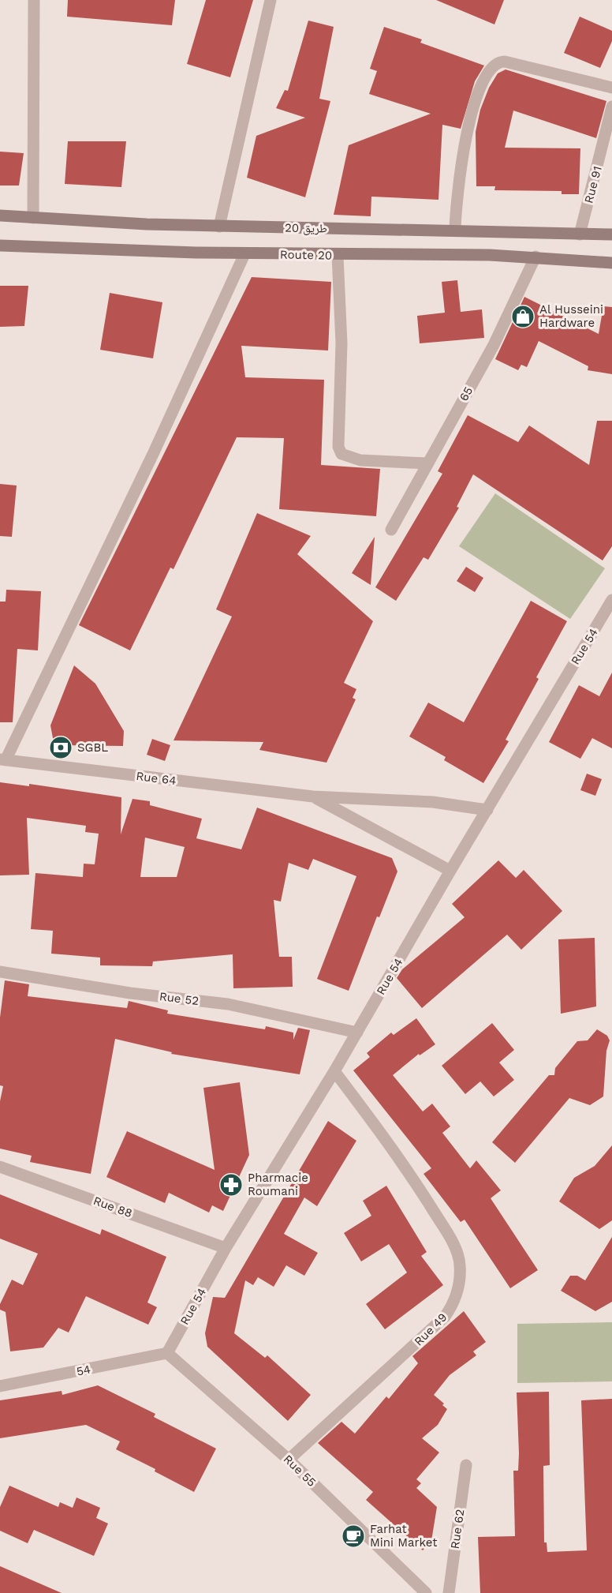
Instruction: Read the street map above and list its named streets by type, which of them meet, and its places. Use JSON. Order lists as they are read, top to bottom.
{
  "streets": {
    "main road": ["طريق 20", "Route 20"],
    "street": [
      "Rue 91",
      "65",
      "Rue 54",
      "Rue 64",
      "Rue 52",
      "Rue 88",
      "Rue 49",
      "54",
      "Rue 55",
      "Rue 62"
    ]
  },
  "crossings": [
    ["Rue 91", "طريق 20"],
    ["Route 20", "65"],
    ["Rue 54", "Rue 64"],
    ["Rue 54", "Rue 52"],
    ["Rue 54", "Rue 88"],
    ["Rue 54", "Rue 49"],
    ["Rue 54", "54"],
    ["Rue 54", "Rue 55"],
    ["Rue 49", "Rue 55"],
    ["54", "Rue 55"]
  ],
  "places": {
    "shop": ["Al Husseini Hardware"],
    "bank": ["SGBL"],
    "pharmacy": ["Pharmacie Roumani"],
    "cafe": ["Farhat Mini Market"]
  }
}
